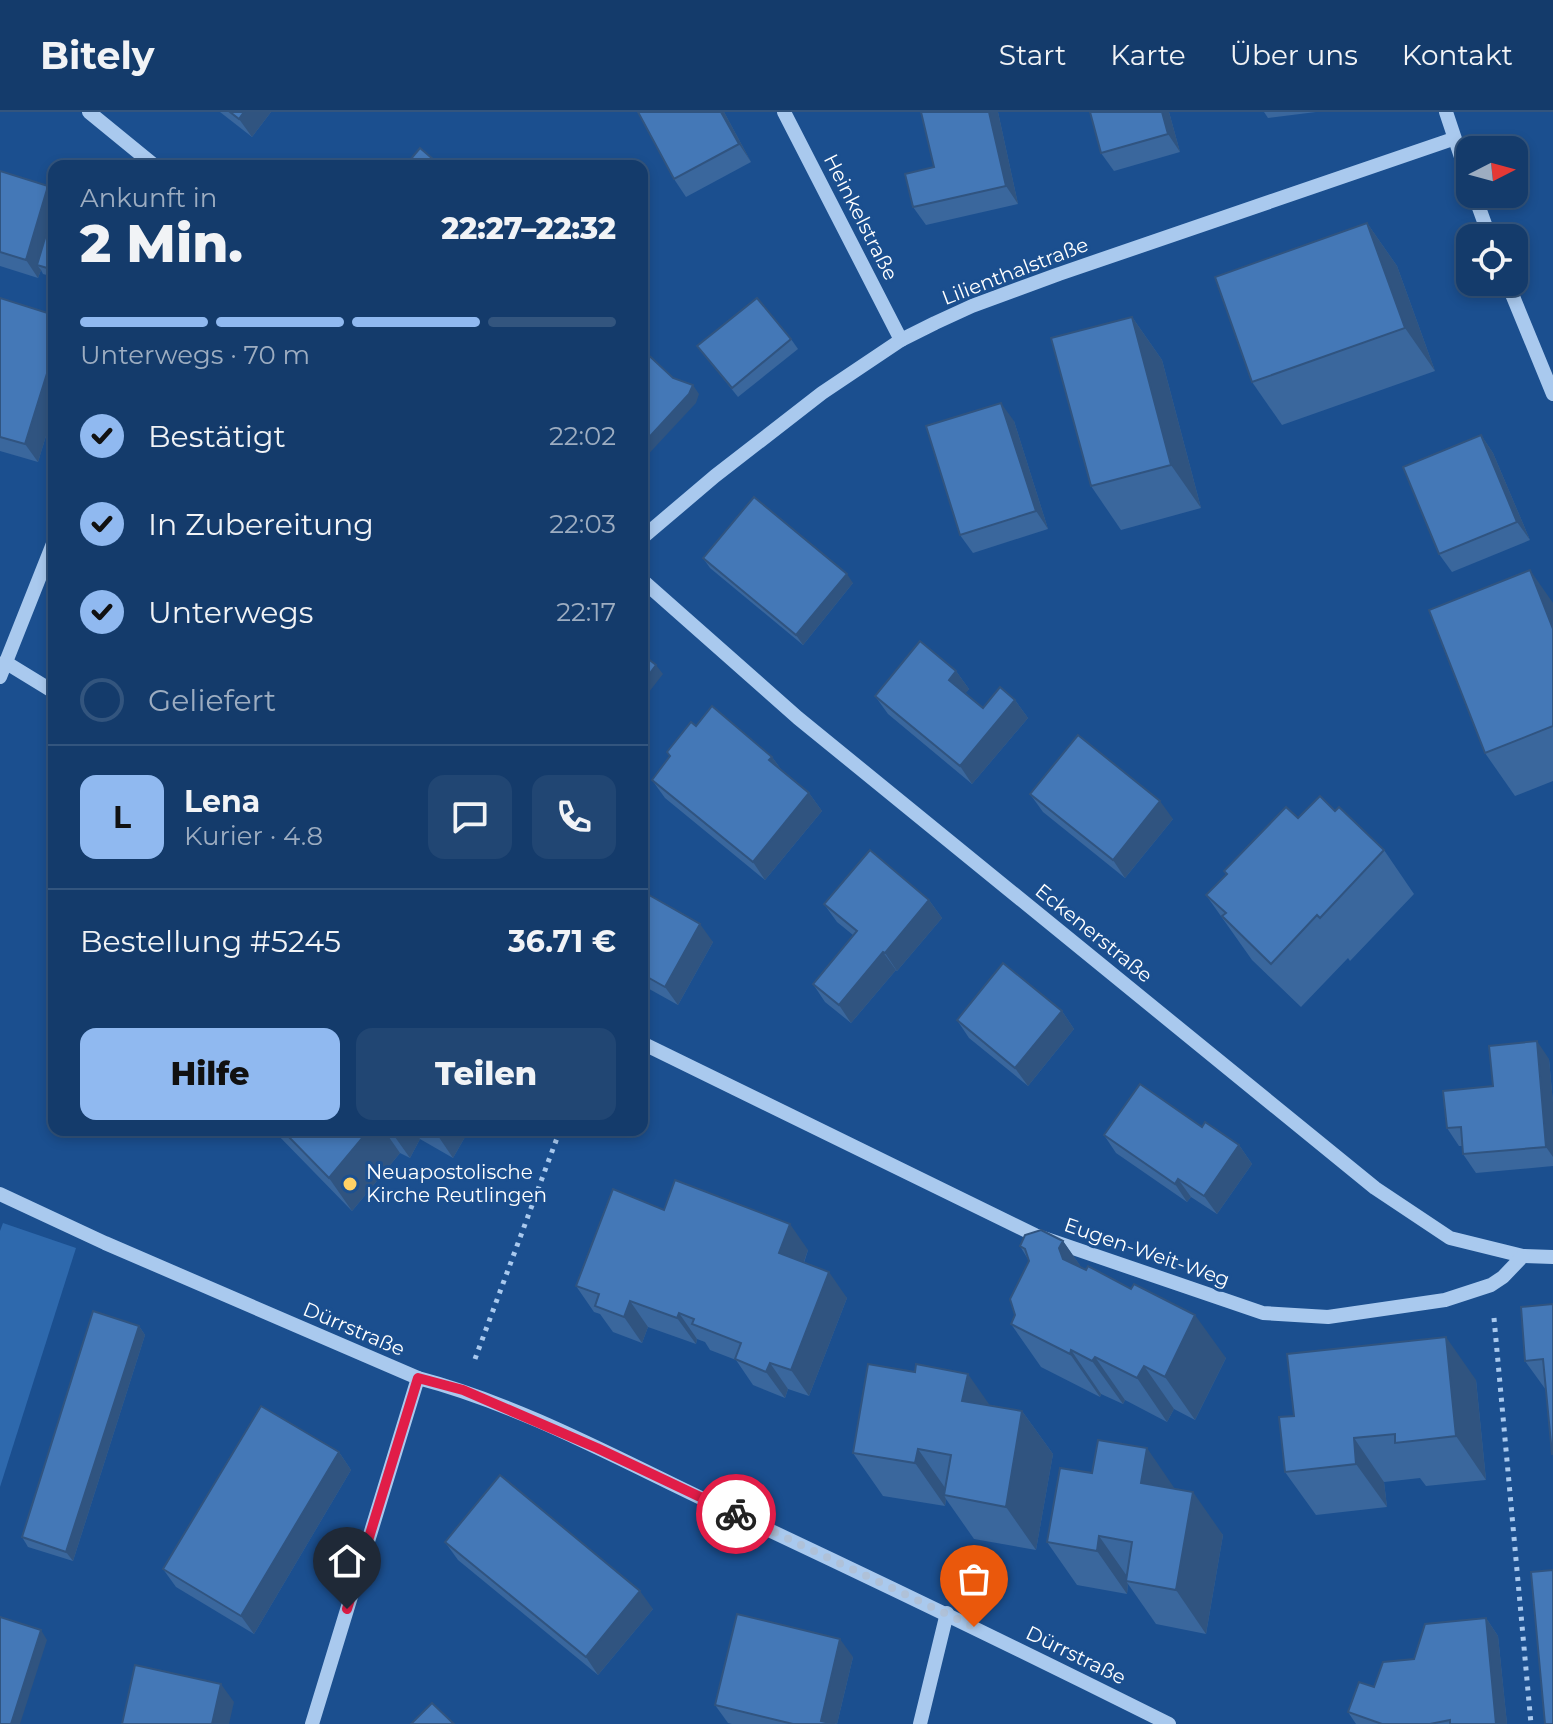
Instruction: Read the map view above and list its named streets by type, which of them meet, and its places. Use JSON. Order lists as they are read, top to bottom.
{
  "streets": {
    "street": [
      "Heinkelstraße",
      "Lilienthalstraße",
      "Eckenerstraße",
      "Eugen-Weit-Weg",
      "Dürrstraße"
    ]
  },
  "crossings": [
    ["Heinkelstraße", "Lilienthalstraße"],
    ["Eckenerstraße", "Eugen-Weit-Weg"]
  ],
  "places": ["Neuapostolische Kirche Reutlingen"],
  "north": "right",
  "page": {
    "header": "Bitely",
    "nav": [
      "Start",
      "Karte",
      "Über uns",
      "Kontakt"
    ],
    "heading": ["2 Min.", "Ankunft in", "22:27–22:32"],
    "panel": [
      "Lena",
      "Kurier · 4.8",
      "Bestellung #5245",
      "36.71 €"
    ],
    "bar": "Unterwegs · 70 m",
    "list": [
      ["Bestätigt", "22:02"],
      ["In Zubereitung", "22:03"],
      ["Unterwegs", "22:17"],
      "Geliefert"
    ],
    "round": "L",
    "buttons": ["Hilfe", "Teilen"]
  }
}
